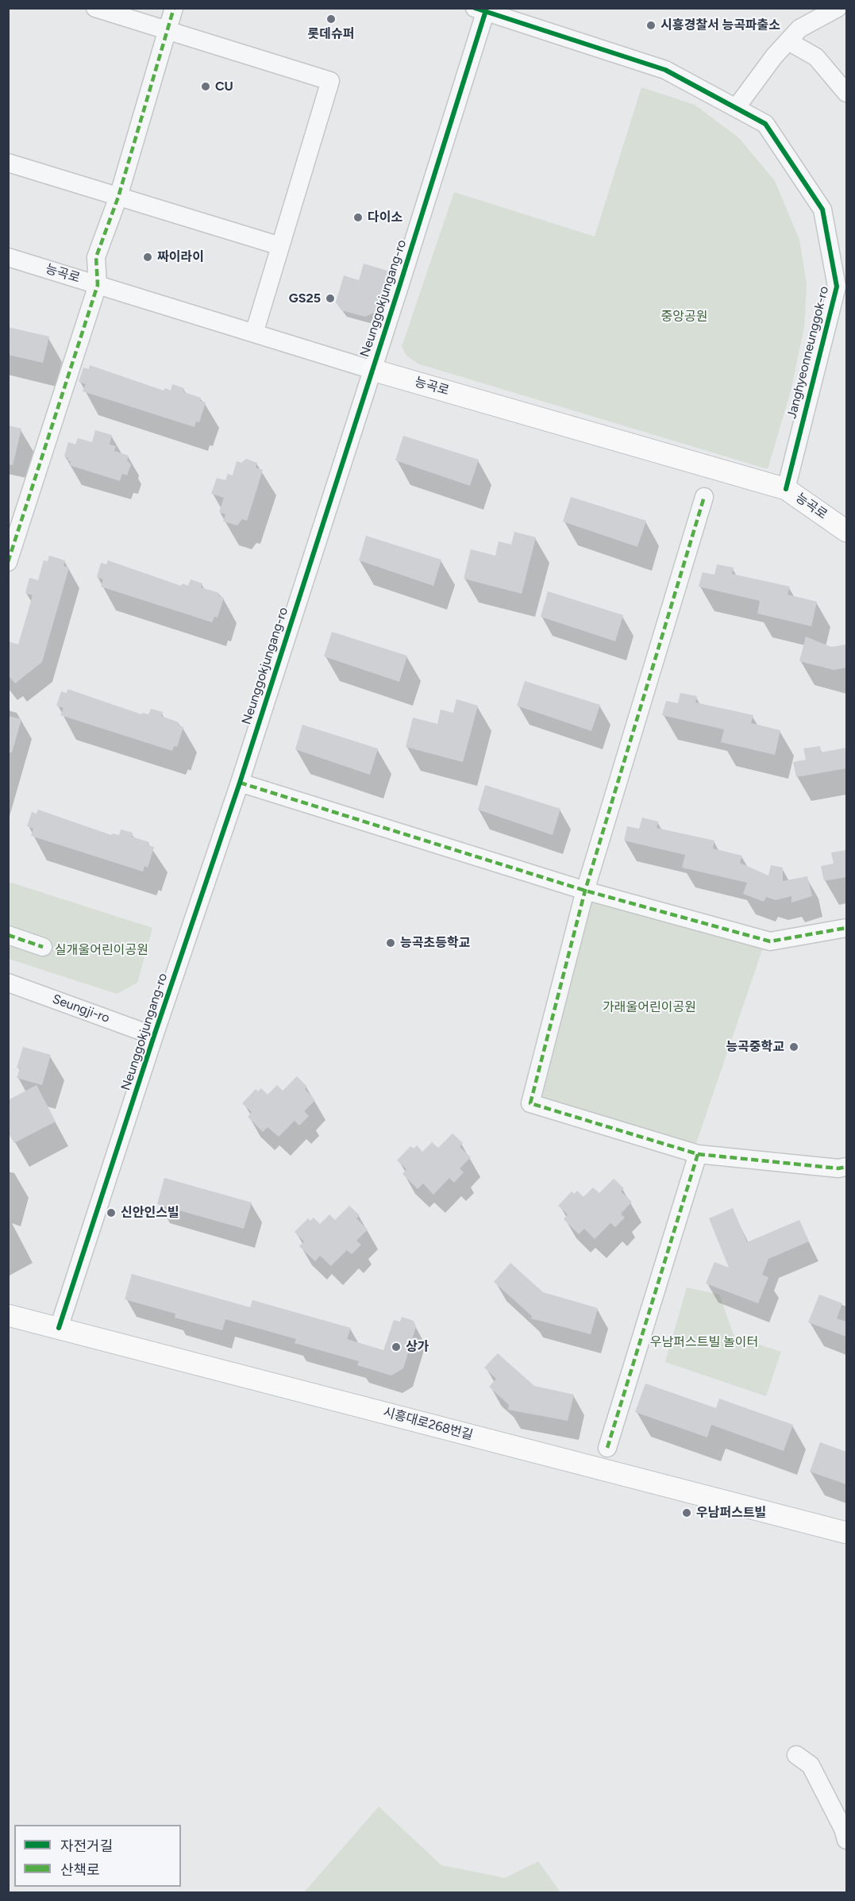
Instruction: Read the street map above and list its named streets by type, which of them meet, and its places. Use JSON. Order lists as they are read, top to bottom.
{
  "streets": {
    "main road": ["능곡로", "시흥대로268번길"],
    "street": ["Neunggokjungang-ro", "Janghyeonneunggok-ro", "Seungji-ro"]
  },
  "crossings": [
    ["능곡로", "Neunggokjungang-ro"],
    ["능곡로", "Janghyeonneunggok-ro"],
    ["Neunggokjungang-ro", "Janghyeonneunggok-ro"],
    ["Neunggokjungang-ro", "Seungji-ro"],
    ["Neunggokjungang-ro", "시흥대로268번길"]
  ],
  "parks": [
    "중앙공원",
    "실개울어린이공원",
    "가래울어린이공원",
    "우남퍼스트빌 놀이터"
  ],
  "places": [
    "롯데슈퍼",
    "시흥경찰서 능곡파출소",
    "CU",
    "다이소",
    "짜이라이",
    "GS25",
    "능곡초등학교",
    "능곡중학교",
    "신안인스빌",
    "상가",
    "우남퍼스트빌"
  ],
  "legend": ["자전거길", "산책로"]
}
